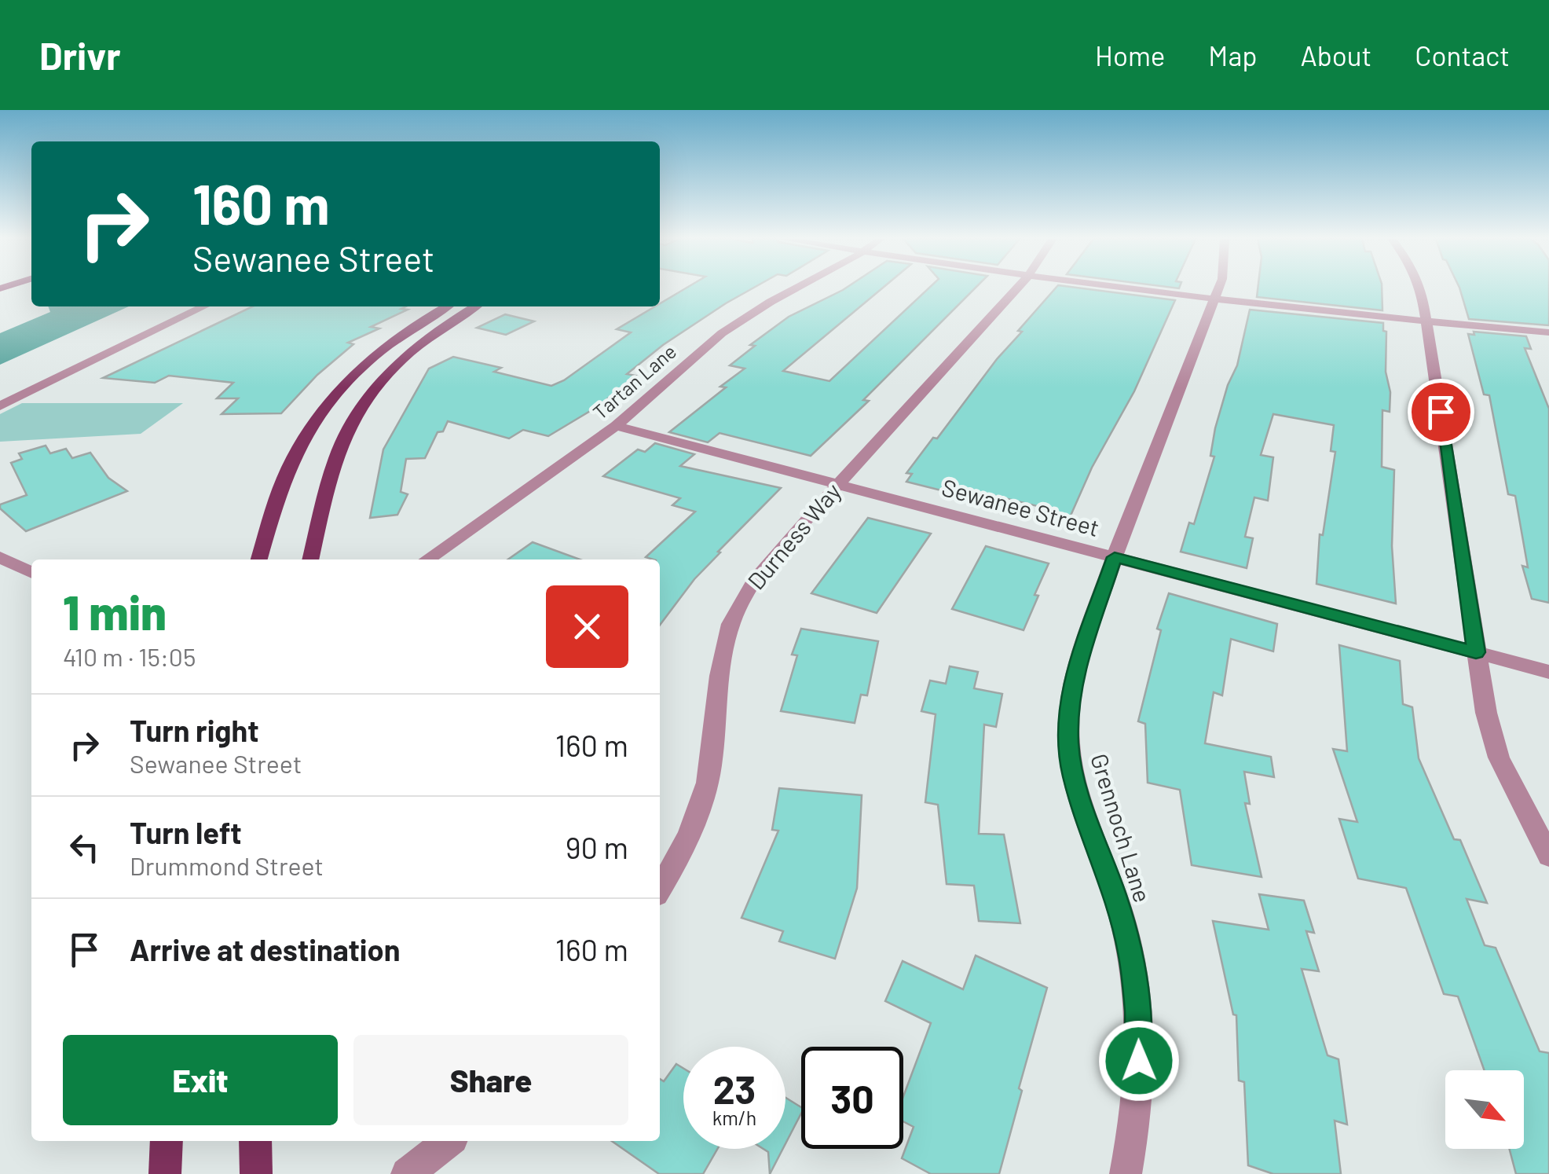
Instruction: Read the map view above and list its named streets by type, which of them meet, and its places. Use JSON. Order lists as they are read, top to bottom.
{
  "streets": {
    "street": [
      "Tartan Lane",
      "Sewanee Street",
      "Durness Way",
      "Grennoch Lane"
    ]
  },
  "crossings": [
    ["Tartan Lane", "Sewanee Street"],
    ["Sewanee Street", "Durness Way"],
    ["Sewanee Street", "Grennoch Lane"]
  ],
  "north": "bottom right",
  "page": {
    "header": "Drivr",
    "nav": [
      "Home",
      "Map",
      "About",
      "Contact"
    ],
    "turn": ["160 m", "Sewanee Street"],
    "heading": ["1 min", "410 m · 15:05"],
    "list": [
      {
        "name": "Turn right",
        "note": "Sewanee Street",
        "value": "160 m"
      },
      {
        "name": "Turn left",
        "note": "Drummond Street",
        "value": "90 m"
      },
      {
        "name": "Arrive at destination",
        "value": "160 m"
      }
    ],
    "buttons": ["Exit", "Share"],
    "speed": "23 km/h",
    "limit": "30"
  }
}
